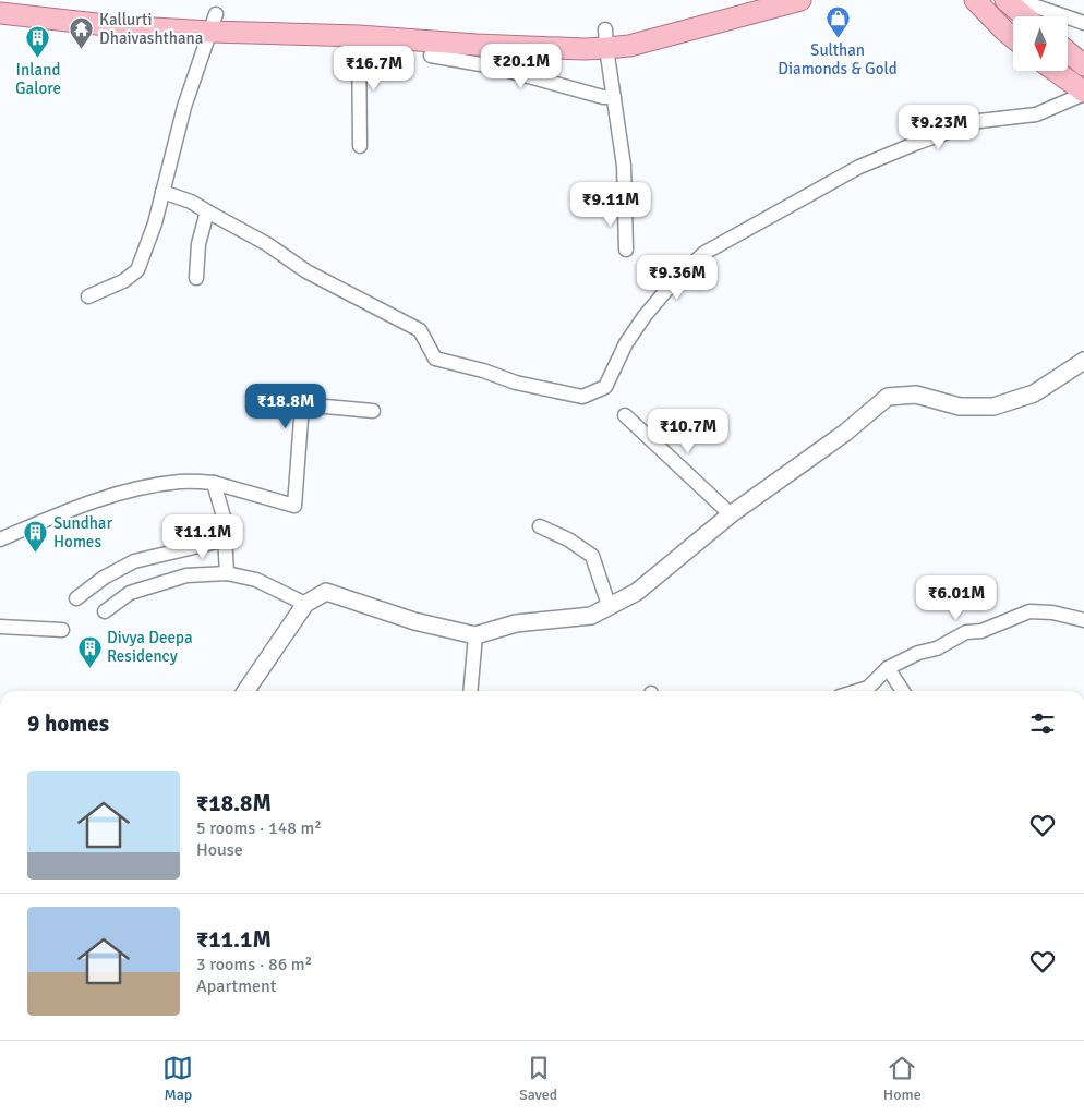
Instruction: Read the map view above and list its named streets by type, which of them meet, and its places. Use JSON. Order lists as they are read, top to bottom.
{
  "places": {
    "shop": ["Sulthan Diamonds & Gold"],
    "temple": ["Kallurti Dhaivashthana"],
    "building": ["Inland Galore", "Sundhar Homes", "Divya Deepa Residency"]
  },
  "north": "bottom",
  "page": {
    "price": [
      "₹20.1M",
      "₹16.7M",
      "₹9.23M",
      "₹9.11M",
      "₹9.36M",
      "₹18.8M",
      "₹10.7M",
      "₹11.1M",
      "₹6.01M"
    ],
    "heading": "9 homes",
    "list": [
      {
        "name": "₹18.8M",
        "note": "5 rooms · 148 m² · House"
      },
      {
        "name": "₹11.1M",
        "note": "3 rooms · 86 m² · Apartment"
      }
    ],
    "tabs": ["Map", "Saved", "Home"]
  }
}
